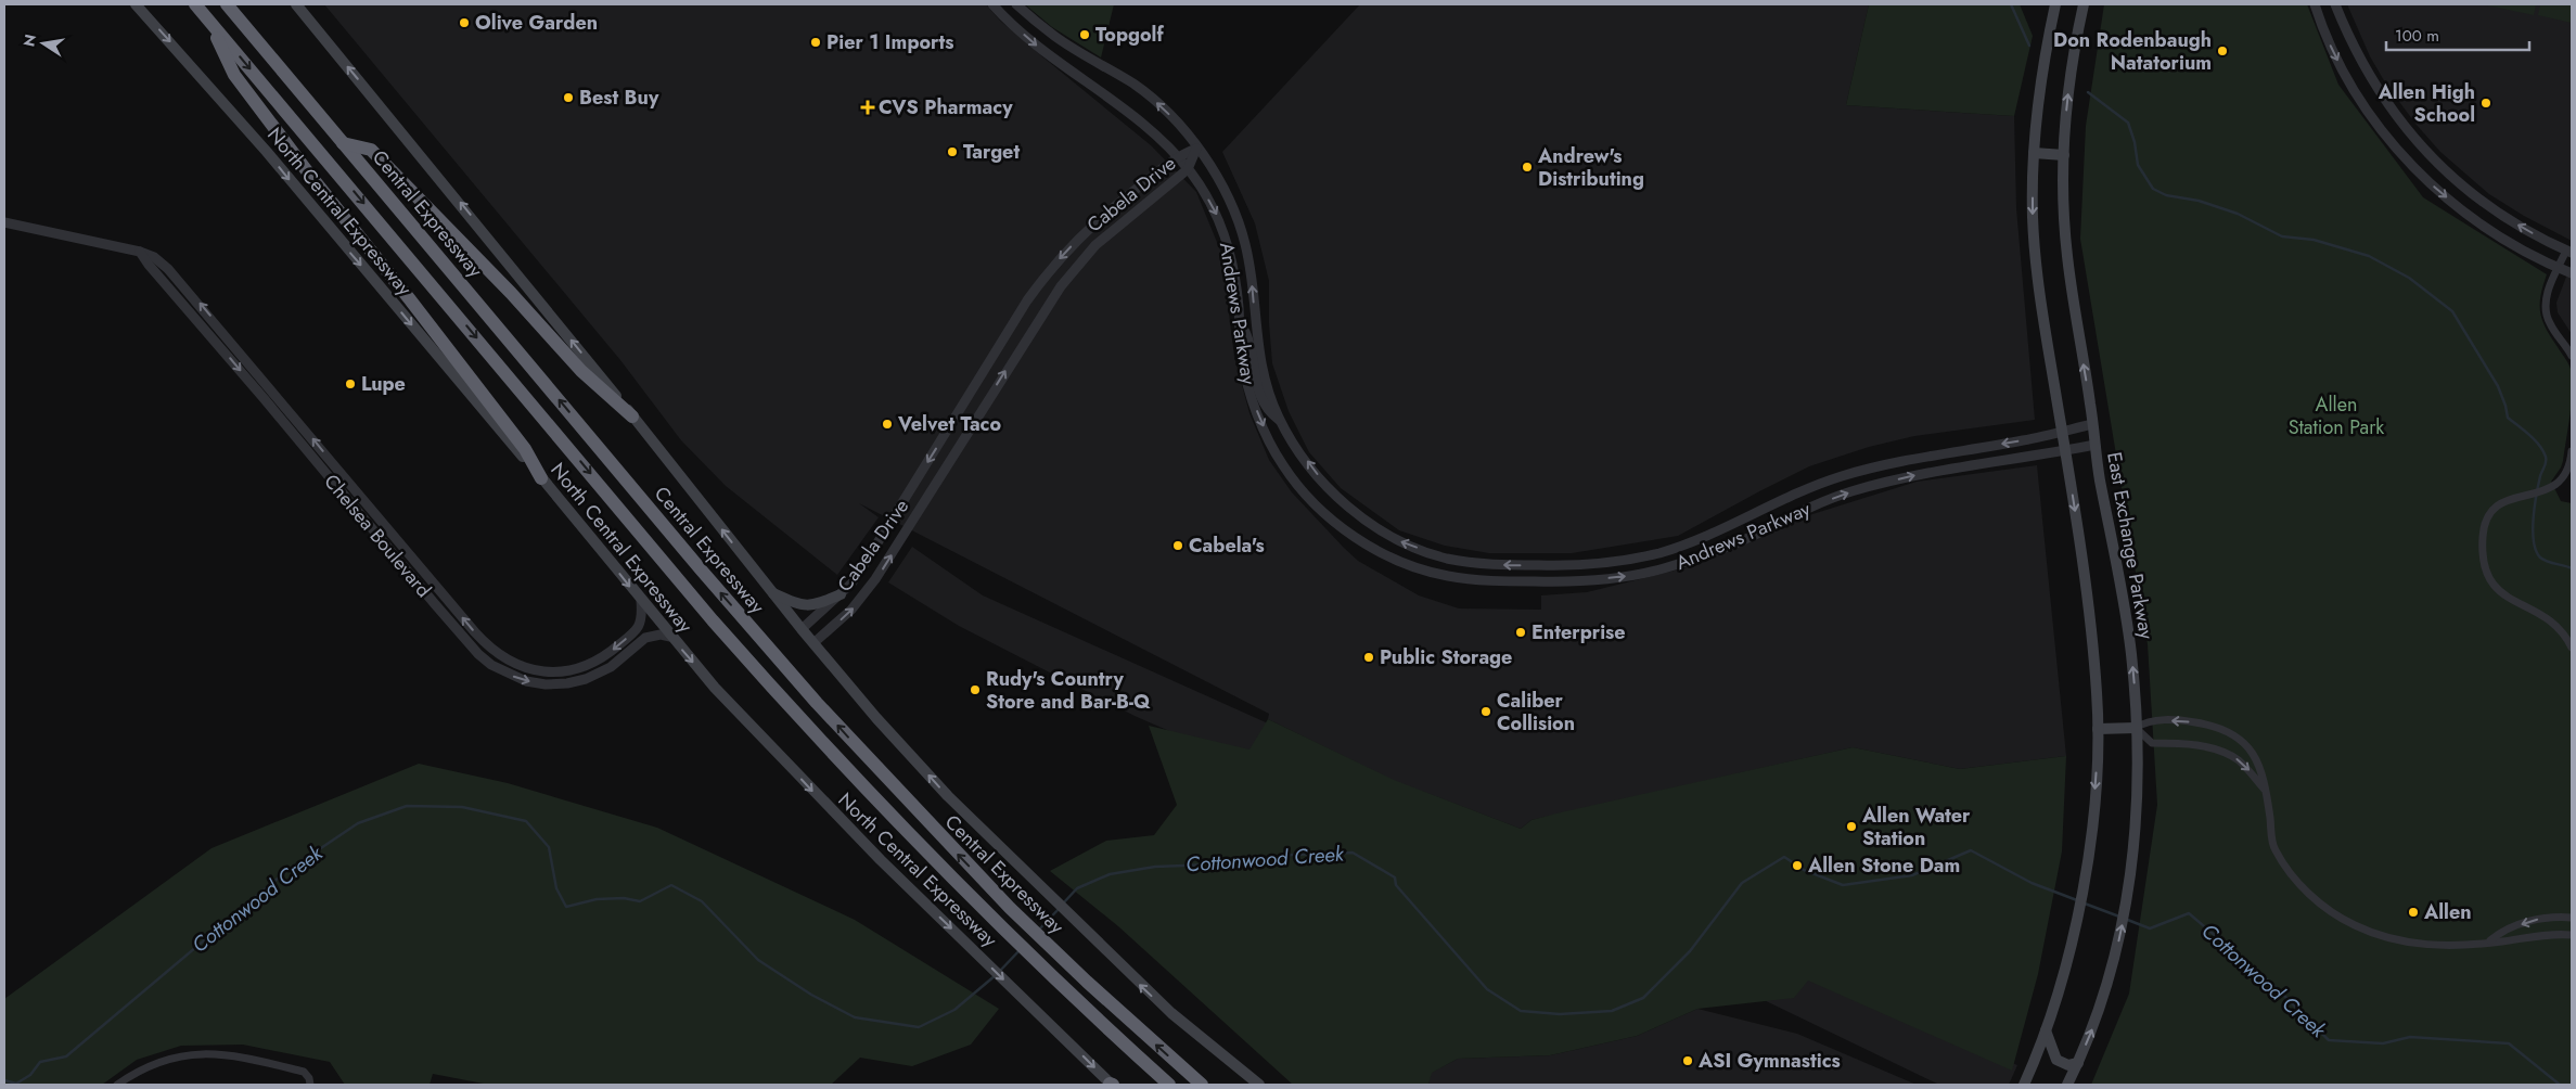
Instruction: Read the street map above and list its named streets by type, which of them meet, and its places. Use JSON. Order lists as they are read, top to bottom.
{
  "streets": {
    "highway": ["Central Expressway"],
    "main road": ["North Central Expressway", "East Exchange Parkway"],
    "street": ["Cabela Drive", "Andrews Parkway", "Chelsea Boulevard"]
  },
  "crossings": [
    ["Cabela Drive", "Andrews Parkway"],
    ["North Central Expressway", "Chelsea Boulevard"],
    ["Andrews Parkway", "East Exchange Parkway"]
  ],
  "one_way": ["North Central Expressway"],
  "water": ["Cottonwood Creek"],
  "parks": ["Allen Station Park"],
  "places": {
    "other": [
      "Olive Garden",
      "Topgolf",
      "Pier 1 Imports",
      "Don Rodenbaugh Natatorium",
      "Best Buy",
      "Allen High School",
      "Target",
      "Andrew's Distributing",
      "Lupe",
      "Velvet Taco",
      "Cabela's",
      "Enterprise",
      "Public Storage",
      "Rudy's Country Store and Bar-B-Q",
      "Caliber Collision",
      "Allen Water Station",
      "Allen Stone Dam",
      "Allen",
      "ASI Gymnastics"
    ],
    "health": ["CVS Pharmacy"]
  },
  "scale_bar": "100 m",
  "north": "left"
}
